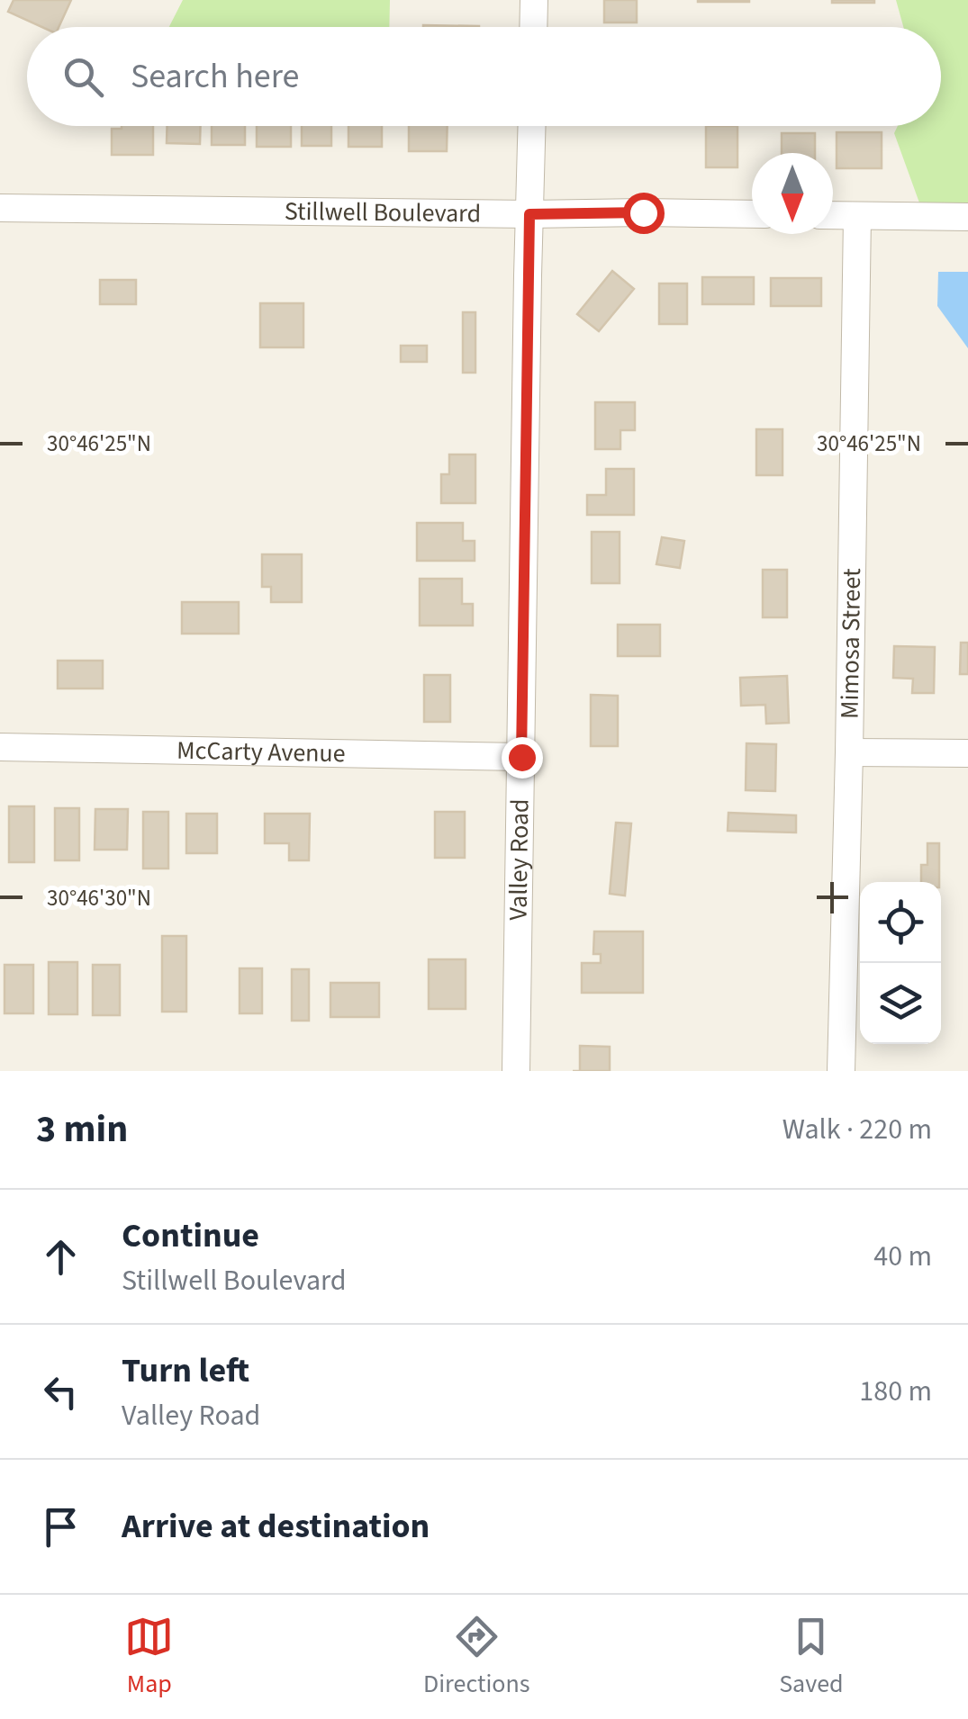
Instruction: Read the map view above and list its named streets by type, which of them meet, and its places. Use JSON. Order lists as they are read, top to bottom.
{
  "streets": {
    "street": [
      "Stillwell Boulevard",
      "Mimosa Street",
      "McCarty Avenue",
      "Valley Road"
    ]
  },
  "crossings": [
    ["Stillwell Boulevard", "Valley Road"],
    ["McCarty Avenue", "Valley Road"]
  ],
  "north": "bottom",
  "page": {
    "search": "Search here",
    "heading": ["3 min", "Walk · 220 m"],
    "list": [
      ["Continue", "Stillwell Boulevard", "40 m"],
      ["Turn left", "Valley Road", "180 m"],
      "Arrive at destination"
    ],
    "nav": ["Map", "Directions", "Saved"]
  },
  "coordinates": ["30°46'25\"N", "30°46'30\"N"]
}
